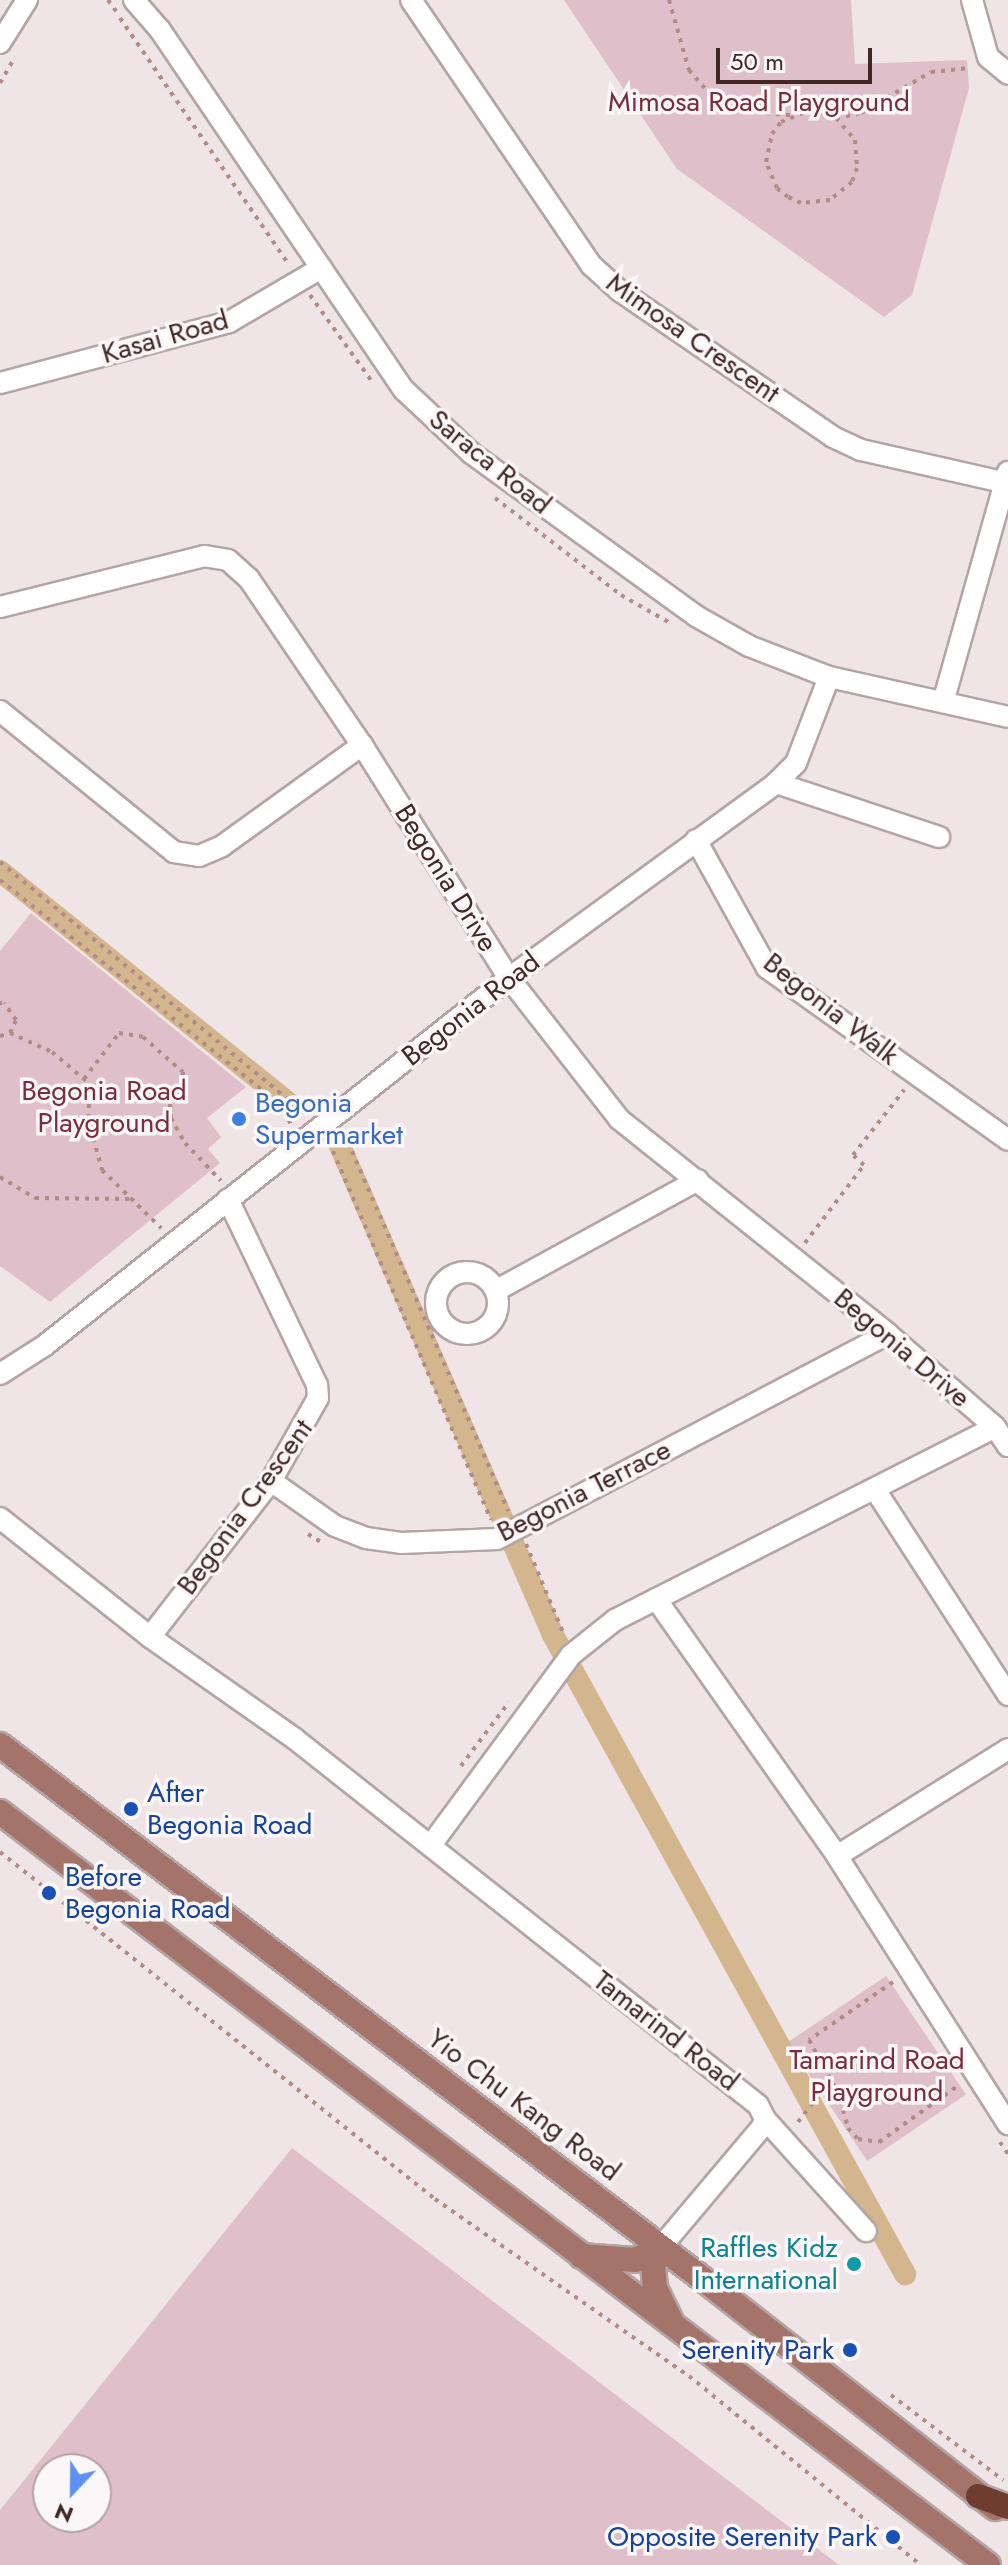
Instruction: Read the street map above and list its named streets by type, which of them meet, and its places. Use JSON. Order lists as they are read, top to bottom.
{
  "streets": {
    "main road": ["Yio Chu Kang Road"],
    "street": [
      "Kasai Road",
      "Mimosa Crescent",
      "Saraca Road",
      "Begonia Drive",
      "Begonia Road",
      "Begonia Walk",
      "Begonia Terrace",
      "Begonia Crescent",
      "Tamarind Road"
    ]
  },
  "crossings": [
    ["Kasai Road", "Saraca Road"],
    ["Saraca Road", "Begonia Road"],
    ["Begonia Drive", "Begonia Road"],
    ["Begonia Drive", "Begonia Terrace"],
    ["Begonia Road", "Begonia Walk"],
    ["Begonia Road", "Begonia Crescent"],
    ["Begonia Terrace", "Begonia Crescent"],
    ["Begonia Crescent", "Tamarind Road"]
  ],
  "parks": ["Mimosa Road Playground", "Begonia Road Playground", "Tamarind Road Playground"],
  "places": [
    "Begonia Supermarket",
    "After Begonia Road",
    "Before Begonia Road",
    "Raffles Kidz International",
    "Serenity Park",
    "Opposite Serenity Park"
  ],
  "scale_bar": "50 m",
  "north": "bottom"
}
